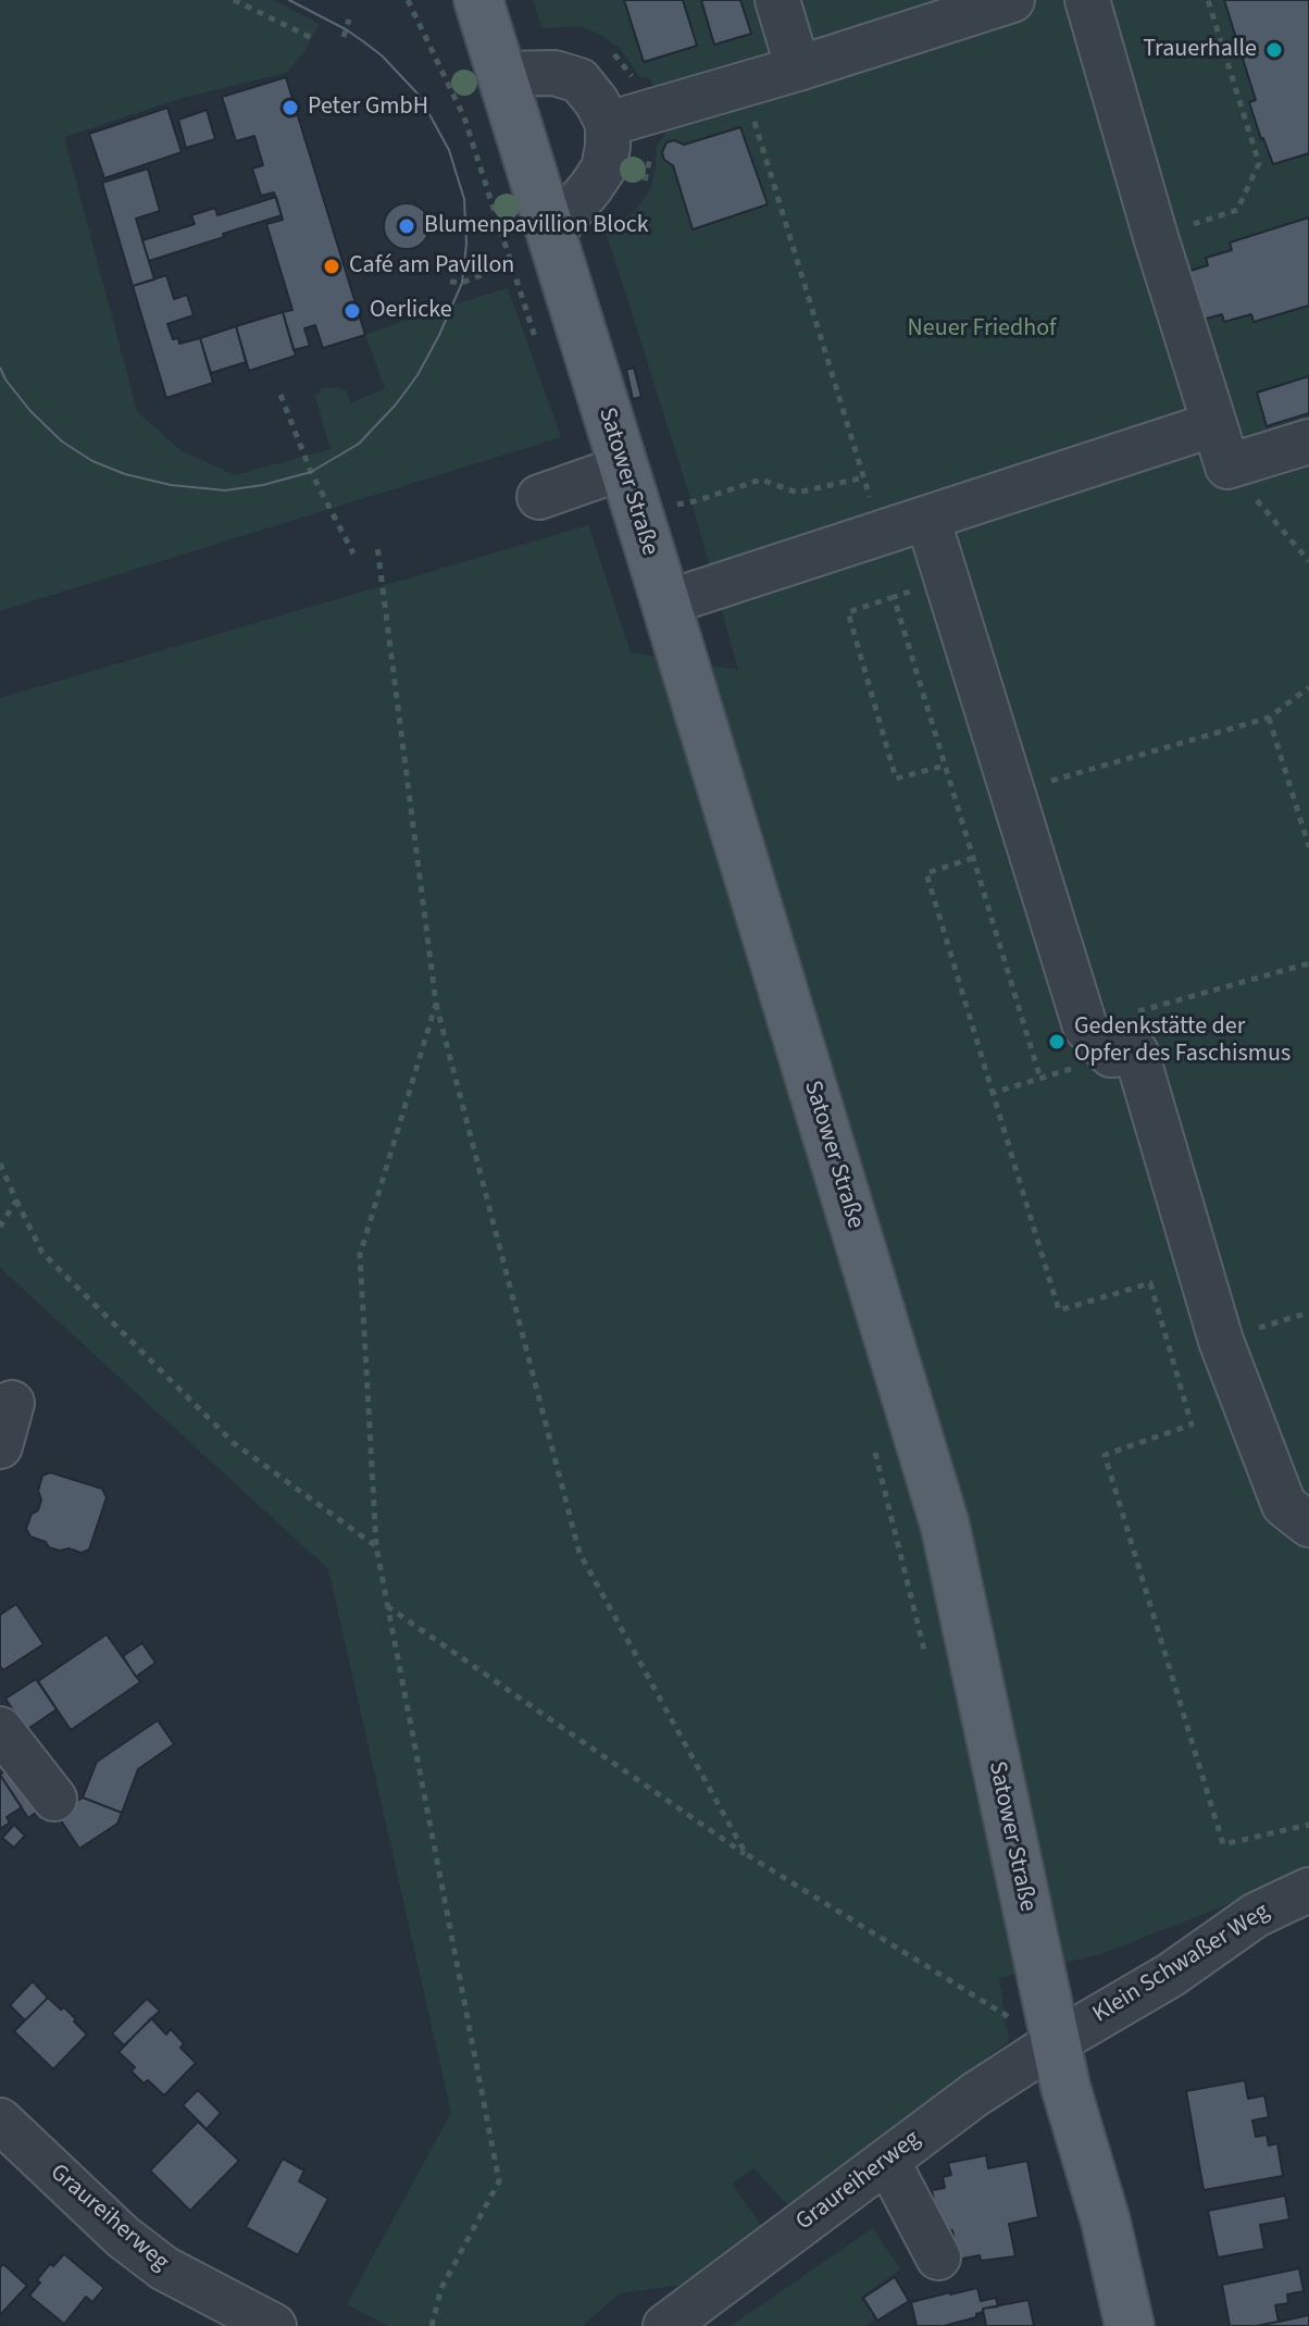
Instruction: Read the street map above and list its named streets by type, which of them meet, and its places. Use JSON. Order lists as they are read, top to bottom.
{
  "streets": {
    "main road": ["Satower Straße"],
    "street": ["Klein Schwaßer Weg", "Graureiherweg"]
  },
  "crossings": [
    ["Satower Straße", "Klein Schwaßer Weg"],
    ["Satower Straße", "Graureiherweg"],
    ["Klein Schwaßer Weg", "Graureiherweg"]
  ],
  "parks": ["Neuer Friedhof"],
  "places": [
    "Trauerhalle",
    "Peter GmbH",
    "Blumenpavillion Block",
    "Café am Pavillon",
    "Oerlicke",
    "Gedenkstätte der Opfer des Faschismus"
  ]
}
